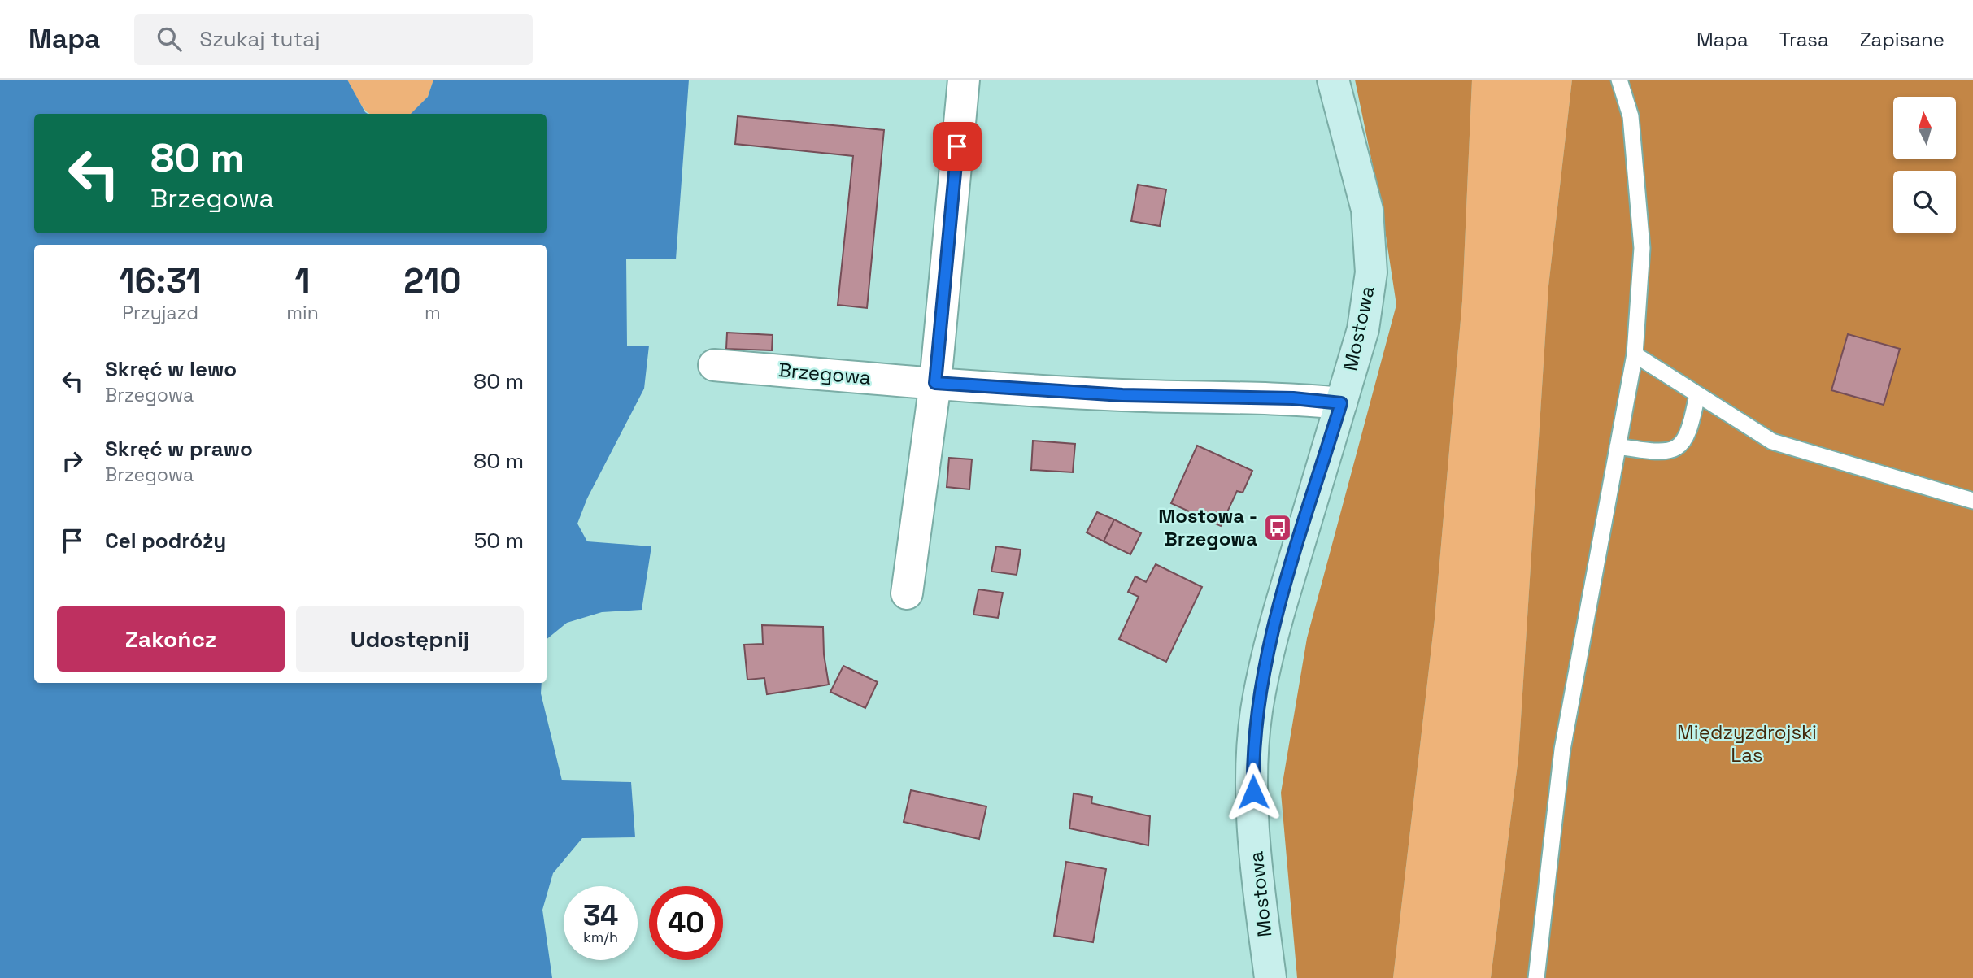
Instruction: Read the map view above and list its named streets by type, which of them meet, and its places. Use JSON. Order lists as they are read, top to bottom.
{
  "streets": {
    "street": ["Mostowa", "Brzegowa"]
  },
  "crossings": [
    ["Mostowa", "Brzegowa"]
  ],
  "parks": ["Międzyzdrojski Las"],
  "places": {
    "bus stop": ["Mostowa - Brzegowa"]
  },
  "north": "top",
  "page": {
    "header": "Mapa",
    "search": "Szukaj tutaj",
    "nav": ["Mapa", "Trasa", "Zapisane"],
    "turn": ["80 m", "Brzegowa"],
    "eta": [
      "16:31",
      "Przyjazd",
      "1",
      "min",
      "210",
      "m"
    ],
    "list": [
      {
        "name": "Skręć w lewo",
        "note": "Brzegowa",
        "value": "80 m"
      },
      {
        "name": "Skręć w prawo",
        "note": "Brzegowa",
        "value": "80 m"
      },
      {
        "name": "Cel podróży",
        "value": "50 m"
      }
    ],
    "buttons": ["Zakończ", "Udostępnij"],
    "speed": "34 km/h",
    "limit": "40"
  }
}
